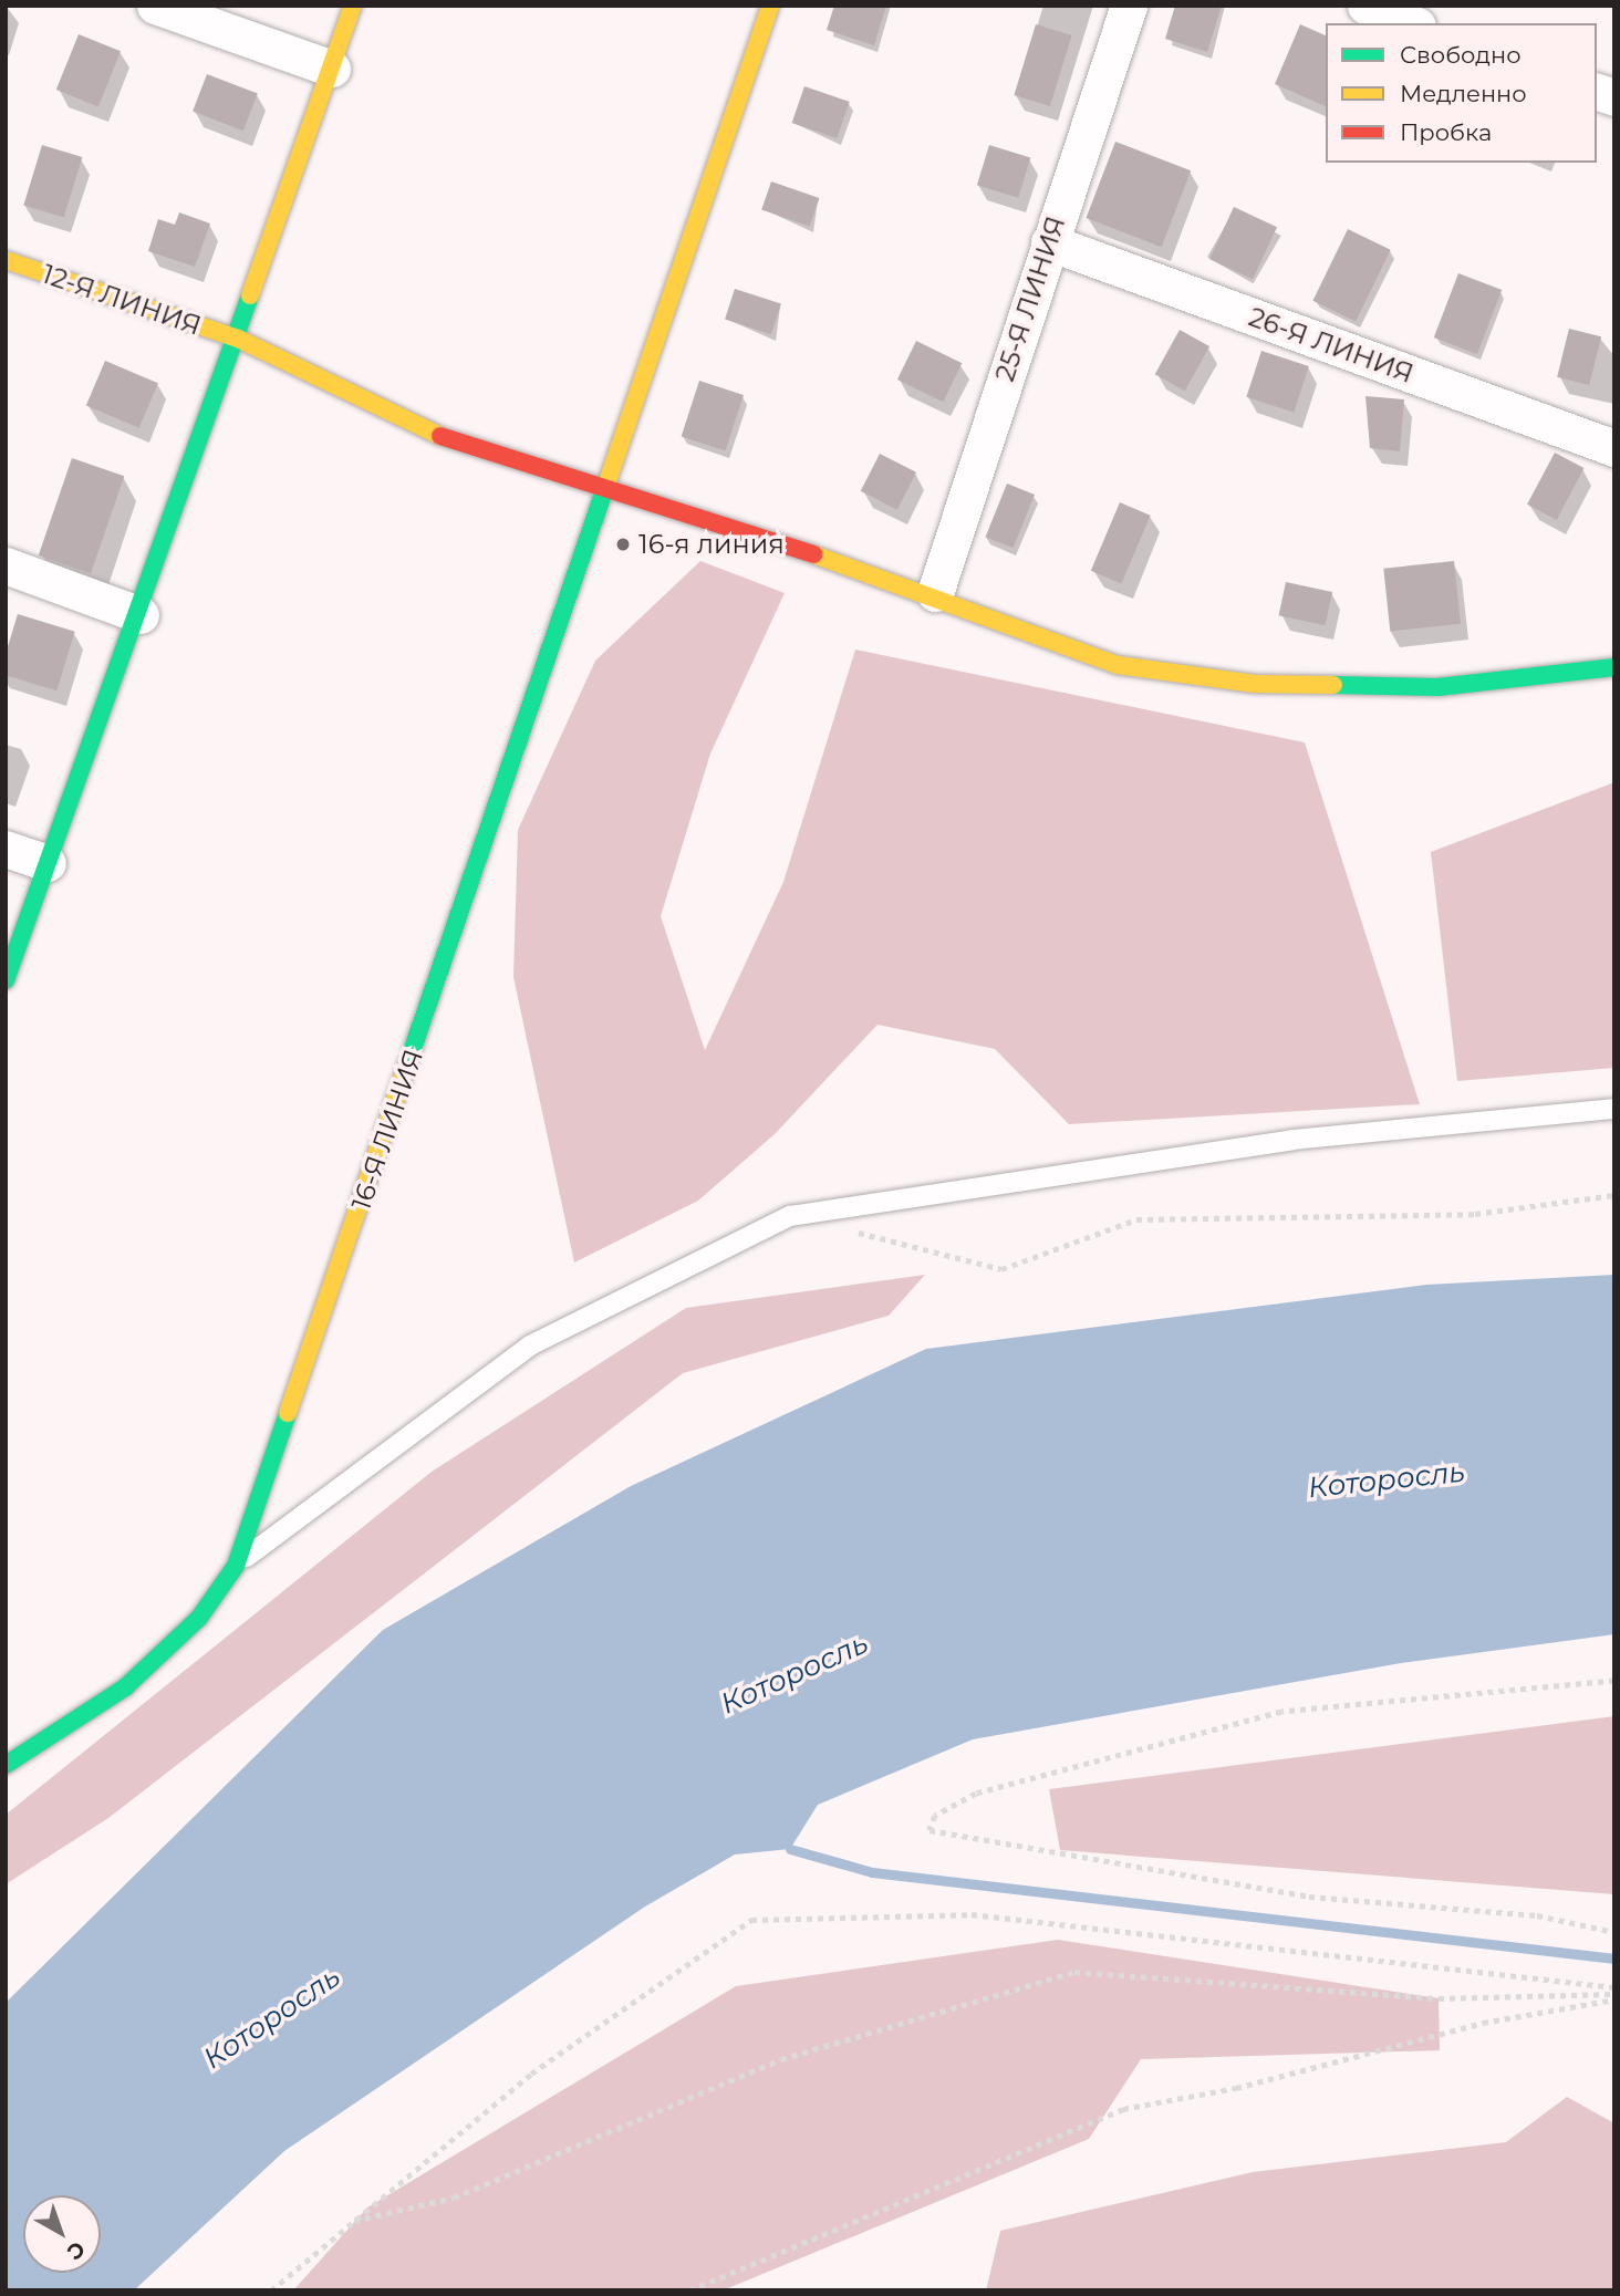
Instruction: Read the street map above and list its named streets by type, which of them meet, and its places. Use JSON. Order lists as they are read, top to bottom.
{
  "streets": {
    "street": [
      "25-Я ЛИНИЯ",
      "12-Я ЛИНИЯ",
      "26-Я ЛИНИЯ",
      "16-Я ЛИНИЯ"
    ]
  },
  "crossings": [
    ["25-Я ЛИНИЯ", "12-Я ЛИНИЯ"],
    ["25-Я ЛИНИЯ", "26-Я ЛИНИЯ"],
    ["12-Я ЛИНИЯ", "16-Я ЛИНИЯ"]
  ],
  "water": ["Которосль"],
  "places": ["16-я линия"],
  "legend": ["Свободно", "Медленно", "Пробка"],
  "north": "bottom right"
}
